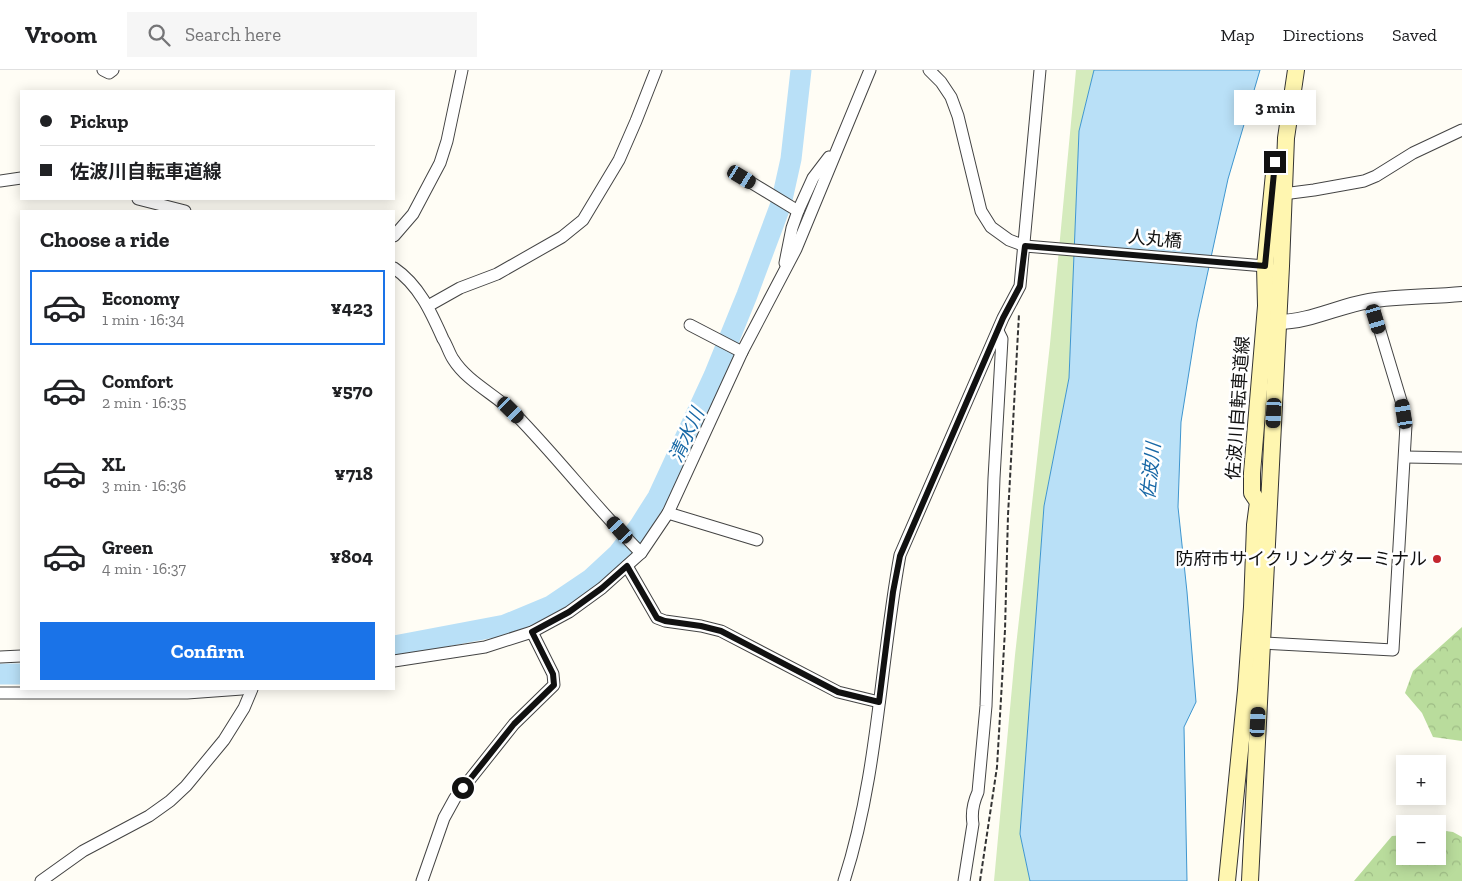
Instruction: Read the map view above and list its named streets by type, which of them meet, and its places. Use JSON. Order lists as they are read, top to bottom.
{
  "streets": {
    "main road": ["佐波川自転車道線"],
    "street": ["人丸橋"]
  },
  "crossings": [
    ["人丸橋", "佐波川自転車道線"]
  ],
  "water": ["清水川", "佐波川"],
  "places": ["防府市サイクリングターミナル"],
  "page": {
    "header": "Vroom",
    "search": "Search here",
    "nav": ["Map", "Directions", "Saved"],
    "bubble": "3 min",
    "banner": ["Pickup", "佐波川自転車道線"],
    "heading": "Choose a ride",
    "list": [
      {
        "name": "Economy",
        "note": "1 min · 16:34",
        "value": "¥423"
      },
      {
        "name": "Comfort",
        "note": "2 min · 16:35",
        "value": "¥570"
      },
      {
        "name": "XL",
        "note": "3 min · 16:36",
        "value": "¥718"
      },
      {
        "name": "Green",
        "note": "4 min · 16:37",
        "value": "¥804"
      }
    ],
    "buttons": "Confirm",
    "map_buttons": ["+", "−"]
  }
}
